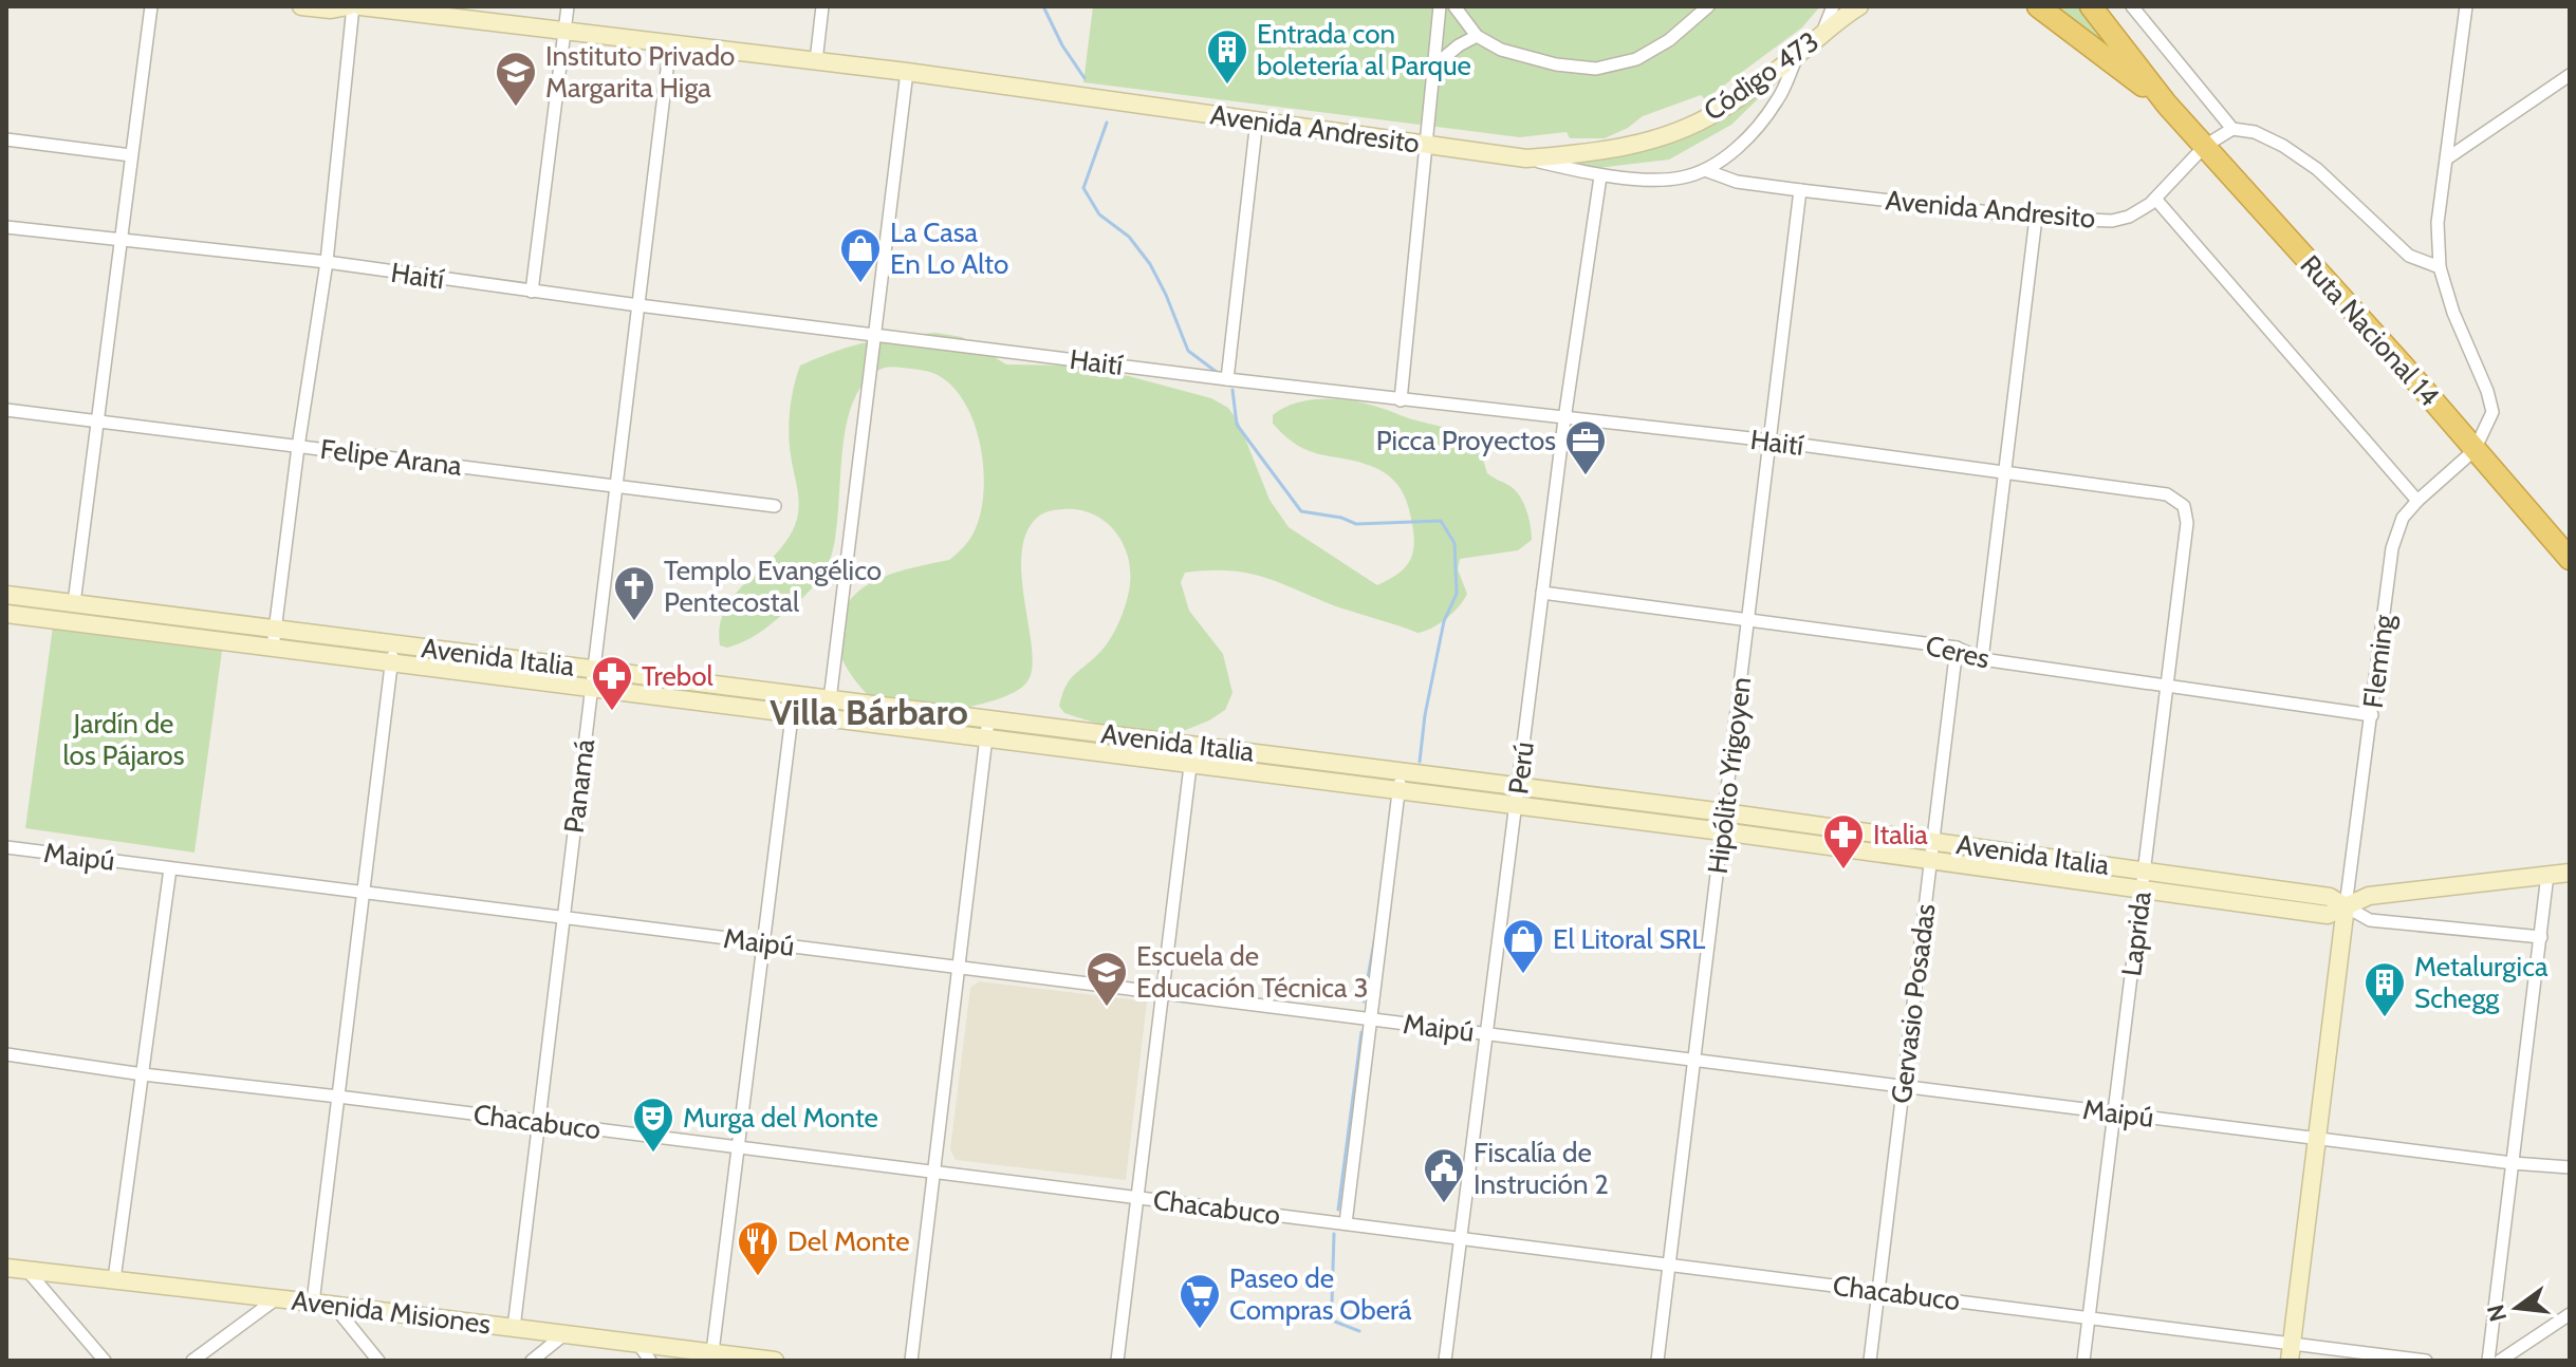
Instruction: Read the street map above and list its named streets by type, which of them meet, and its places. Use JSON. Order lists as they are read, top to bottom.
{
  "streets": {
    "highway": ["Ruta Nacional 14"],
    "main road": [
      "Código 473",
      "Avenida Andresito",
      "Avenida Italia",
      "Fleming",
      "Avenida Misiones"
    ],
    "street": [
      "Haití",
      "Felipe Arana",
      "Ceres",
      "Perú",
      "Hipólito Yrigoyen",
      "Panamá",
      "Maipú",
      "Laprida",
      "Gervasio Posadas",
      "Chacabuco"
    ]
  },
  "crossings": [
    ["Código 473", "Avenida Andresito"],
    ["Avenida Andresito", "Ruta Nacional 14"],
    ["Avenida Andresito", "Perú"],
    ["Avenida Andresito", "Hipólito Yrigoyen"],
    ["Avenida Andresito", "Panamá"],
    ["Haití", "Perú"],
    ["Haití", "Hipólito Yrigoyen"],
    ["Haití", "Panamá"],
    ["Haití", "Laprida"],
    ["Ruta Nacional 14", "Fleming"],
    ["Felipe Arana", "Panamá"],
    ["Ceres", "Fleming"],
    ["Ceres", "Perú"],
    ["Ceres", "Hipólito Yrigoyen"],
    ["Ceres", "Laprida"],
    ["Ceres", "Gervasio Posadas"],
    ["Avenida Italia", "Fleming"],
    ["Avenida Italia", "Perú"],
    ["Avenida Italia", "Hipólito Yrigoyen"],
    ["Avenida Italia", "Panamá"],
    ["Avenida Italia", "Laprida"],
    ["Avenida Italia", "Gervasio Posadas"],
    ["Fleming", "Maipú"],
    ["Fleming", "Chacabuco"],
    ["Perú", "Maipú"],
    ["Perú", "Chacabuco"],
    ["Hipólito Yrigoyen", "Maipú"],
    ["Hipólito Yrigoyen", "Chacabuco"],
    ["Panamá", "Maipú"],
    ["Panamá", "Chacabuco"],
    ["Panamá", "Avenida Misiones"],
    ["Maipú", "Laprida"],
    ["Maipú", "Gervasio Posadas"],
    ["Laprida", "Chacabuco"],
    ["Gervasio Posadas", "Chacabuco"]
  ],
  "districts": ["Villa Bárbaro"],
  "parks": ["Jardín de los Pájaros"],
  "places": {
    "building": ["Entrada con boletería al Parque", "Metalurgica Schegg"],
    "school or university": ["Instituto Privado Margarita Higa", "Escuela de Educación Técnica 3"],
    "shop": ["La Casa En Lo Alto", "El Litoral SRL"],
    "office": ["Picca Proyectos"],
    "church": ["Templo Evangélico Pentecostal"],
    "pharmacy": ["Trebol", "Italia"],
    "theatre": ["Murga del Monte"],
    "public building": ["Fiscalía de Instrución 2"],
    "restaurant": ["Del Monte"],
    "supermarket": ["Paseo de Compras Oberá"]
  },
  "north": "left"
}
